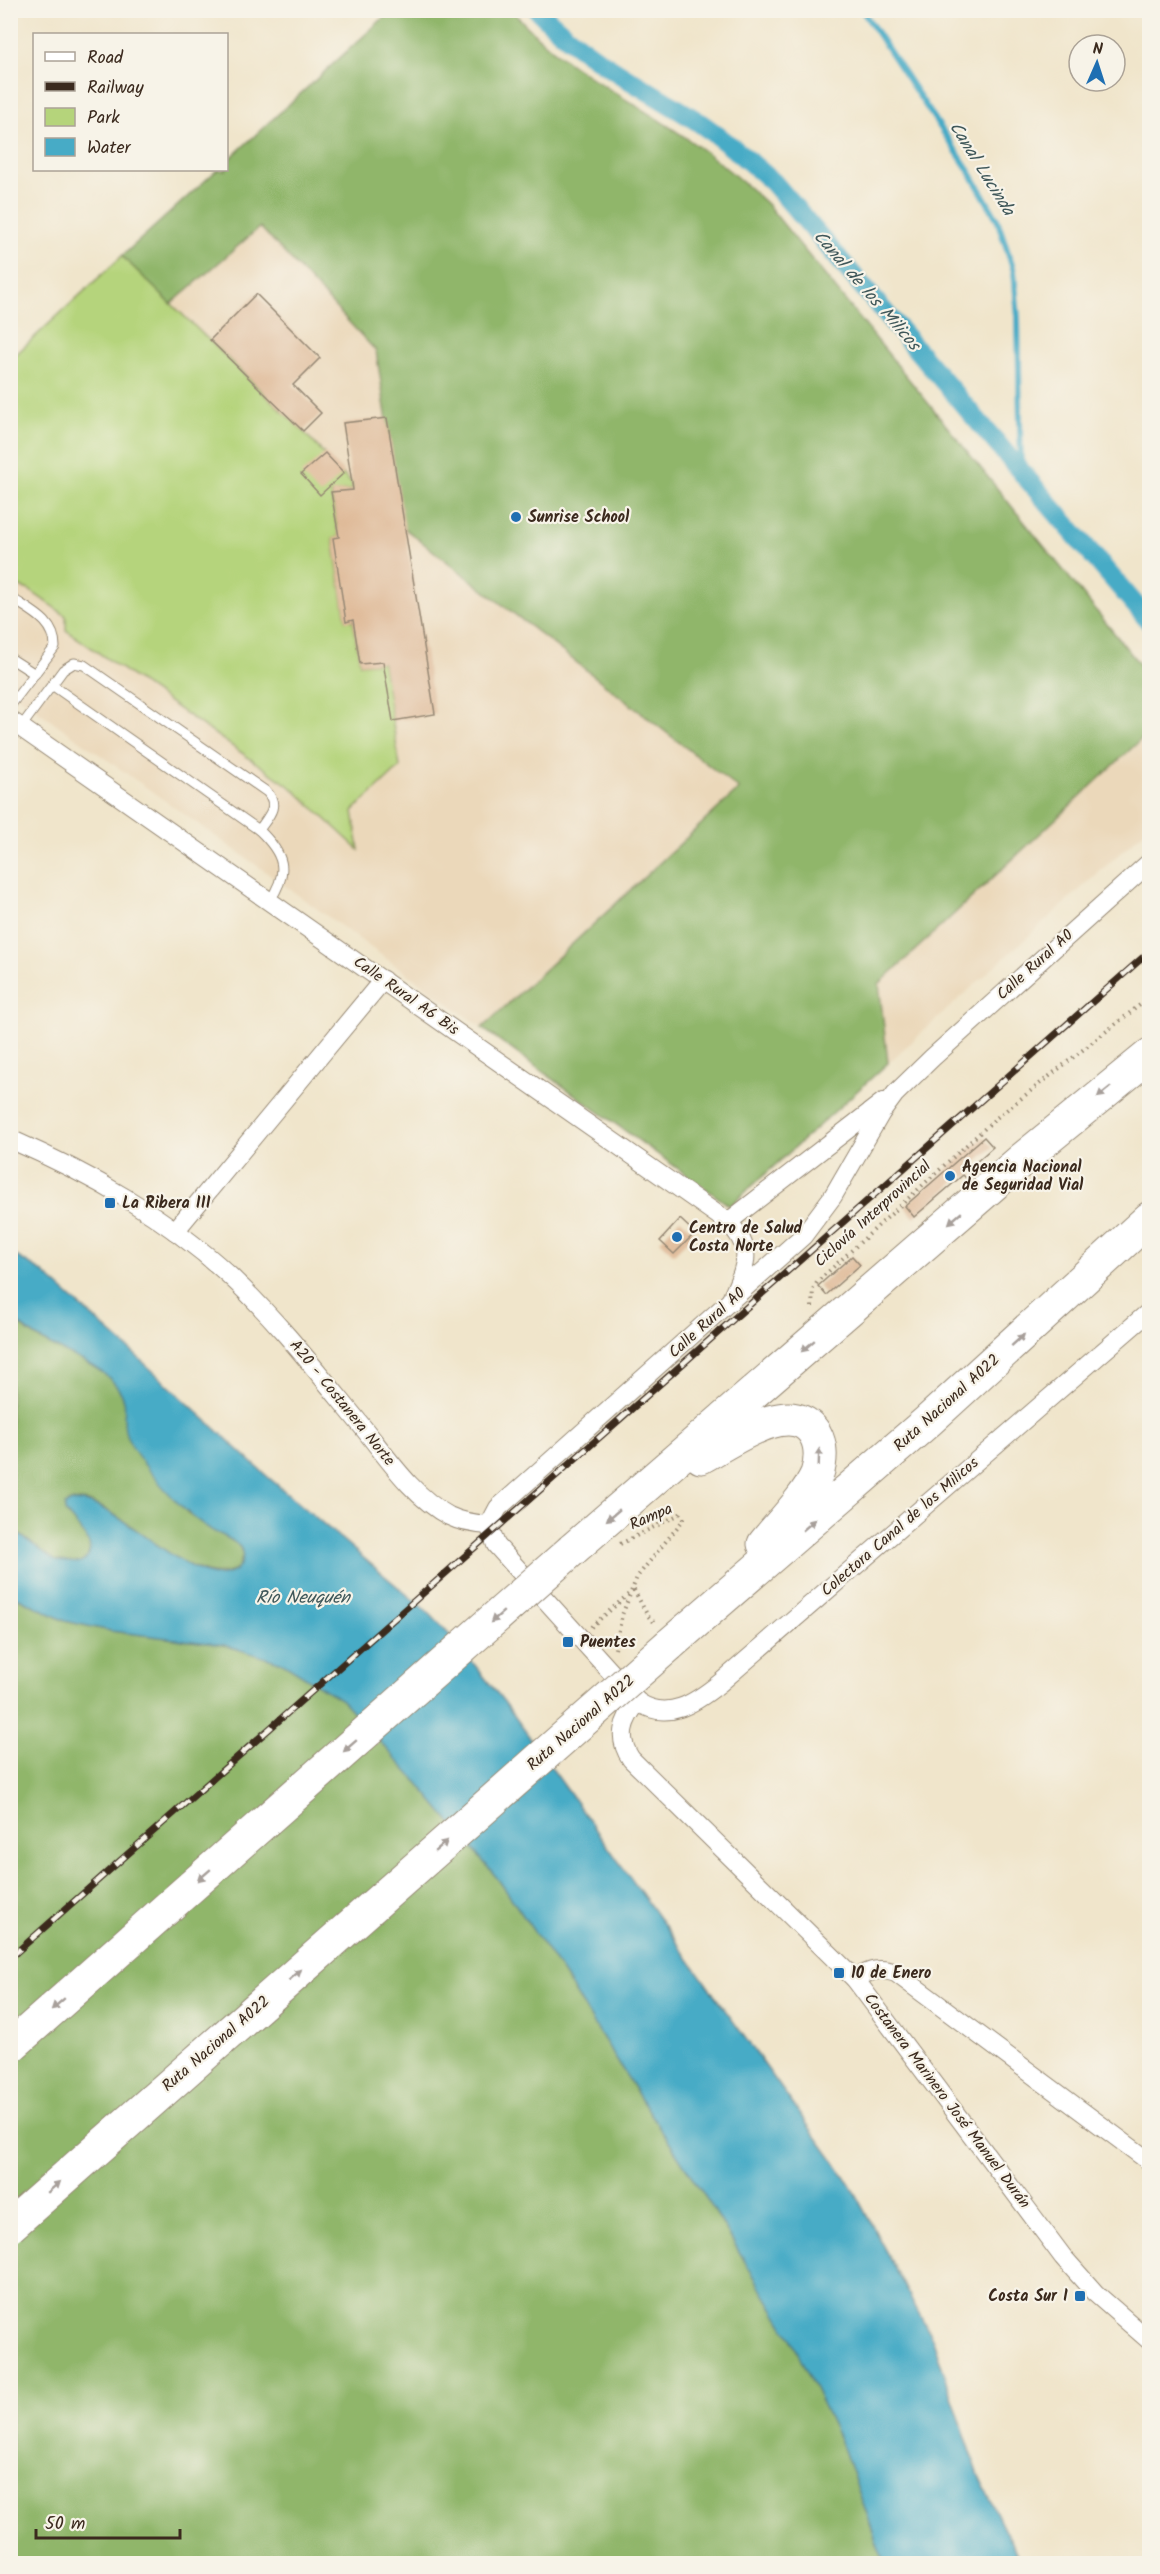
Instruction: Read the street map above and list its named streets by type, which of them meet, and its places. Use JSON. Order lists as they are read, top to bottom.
{
  "streets": {
    "highway": ["Ruta Nacional A022"],
    "street": [
      "Calle Rural A0",
      "Calle Rural A6 Bis",
      "A20 - Costanera Norte",
      "Colectora Canal de los Milicos",
      "Costanera Marinero José Manuel Durán"
    ],
    "path": ["Ciclovía Interprovincial", "Rampa"]
  },
  "crossings": [
    ["Calle Rural A0", "Calle Rural A6 Bis"],
    ["Calle Rural A0", "A20 - Costanera Norte"],
    ["Colectora Canal de los Milicos", "Costanera Marinero José Manuel Durán"]
  ],
  "water": ["Canal Lucinda", "Canal de los Milicos", "Río Neuquén"],
  "places": {
    "other": ["Sunrise School", "Agencia Nacional de Seguridad Vial", "Centro de Salud Costa Norte"],
    "transit": [
      "La Ribera III",
      "Puentes",
      "10 de Enero",
      "Costa Sur I"
    ]
  },
  "legend": [
    "Road",
    "Railway",
    "Park",
    "Water"
  ],
  "scale_bar": "50 m",
  "north": "top"
}
